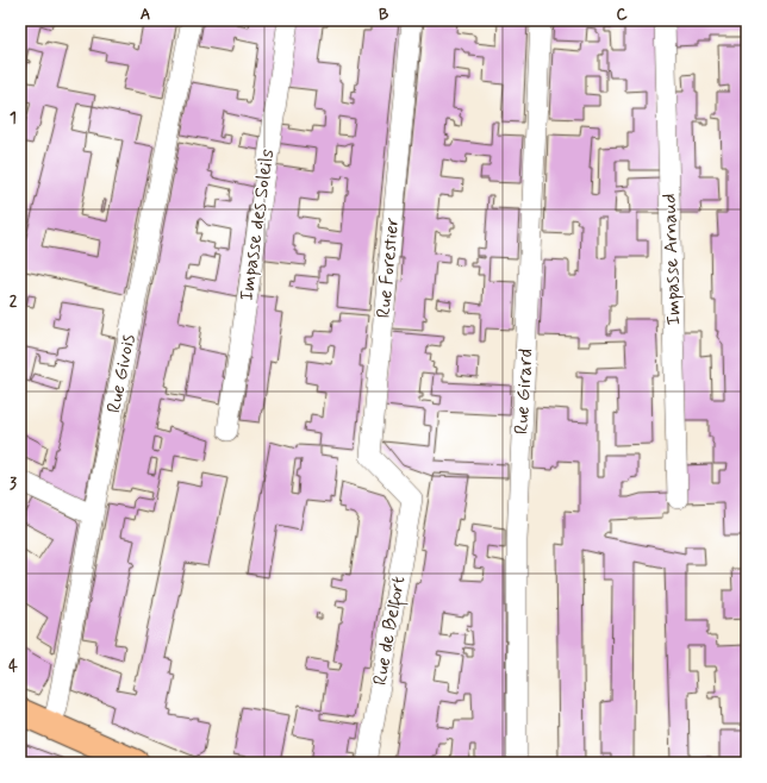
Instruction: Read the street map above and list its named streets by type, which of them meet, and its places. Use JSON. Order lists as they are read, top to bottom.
{
  "streets": {
    "street": [
      "Impasse des Soleils",
      "Impasse Arnaud",
      "Rue Forestier",
      "Rue Givois",
      "Rue Girard",
      "Rue de Belfort"
    ]
  },
  "crossings": [
    ["Rue Forestier", "Rue de Belfort"]
  ],
  "grid": {
    "columns": ["A", "B", "C"],
    "rows": [
      "1",
      "2",
      "3",
      "4"
    ]
  }
}
